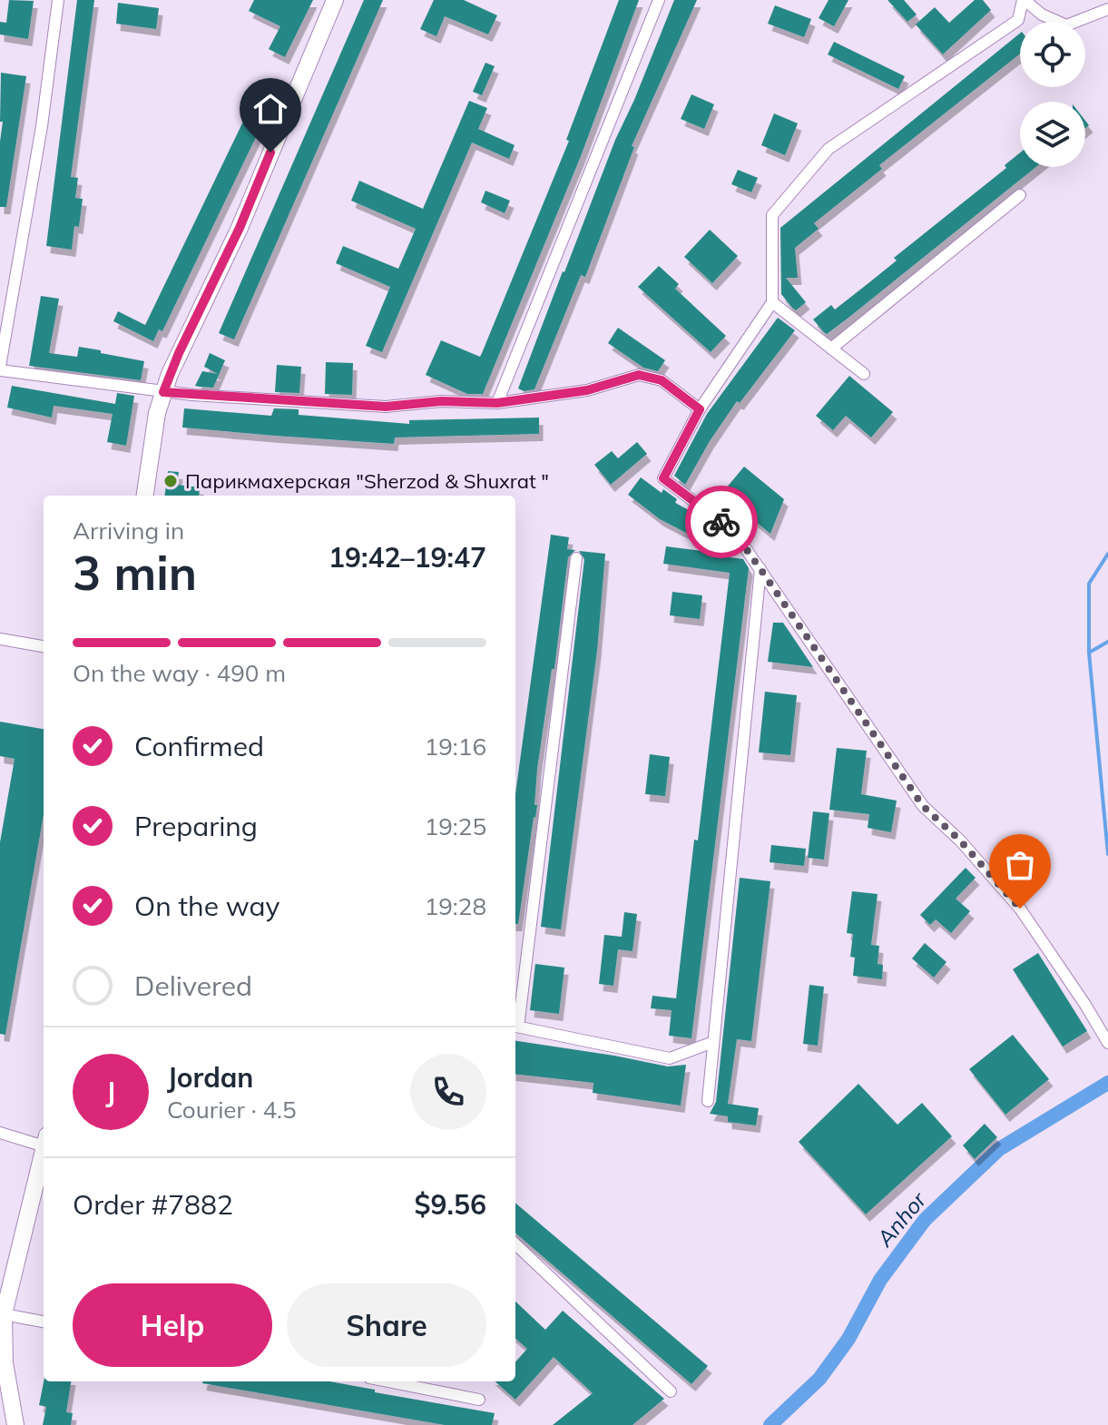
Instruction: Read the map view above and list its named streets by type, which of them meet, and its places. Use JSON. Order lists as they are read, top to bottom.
{
  "water": ["Anhor"],
  "places": ["Парикмахерская \"Sherzod & Shuxrat \""],
  "page": {
    "heading": ["3 min", "Arriving in", "19:42–19:47"],
    "panel": [
      "Jordan",
      "Courier · 4.5",
      "Order #7882",
      "$9.56"
    ],
    "bar": "On the way · 490 m",
    "list": [
      ["Confirmed", "19:16"],
      ["Preparing", "19:25"],
      ["On the way", "19:28"],
      "Delivered"
    ],
    "round": "J",
    "buttons": ["Help", "Share"]
  }
}
